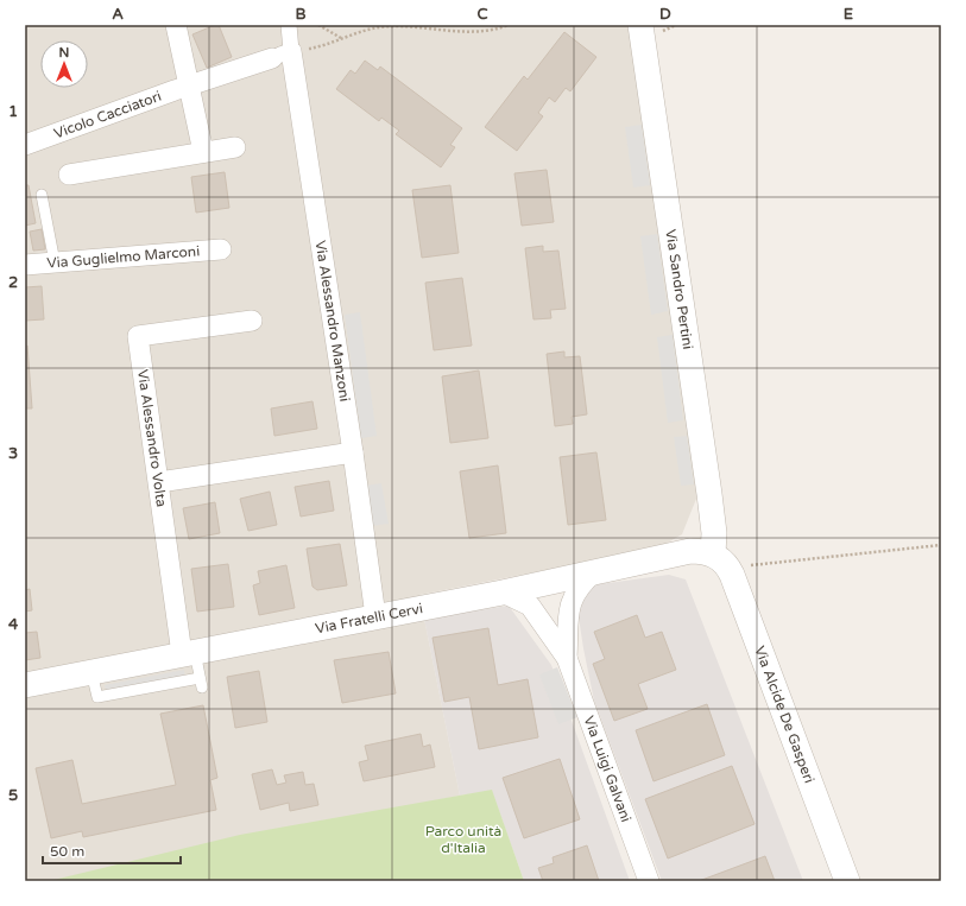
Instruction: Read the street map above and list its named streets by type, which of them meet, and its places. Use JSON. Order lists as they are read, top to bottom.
{
  "streets": {
    "street": [
      "Vicolo Cacciatori",
      "Via Guglielmo Marconi",
      "Via Sandro Pertini",
      "Via Alessandro Manzoni",
      "Via Alessandro Volta",
      "Via Fratelli Cervi",
      "Via Alcide De Gasperi",
      "Via Luigi Galvani"
    ]
  },
  "crossings": [
    ["Vicolo Cacciatori", "Via Alessandro Manzoni"],
    ["Via Sandro Pertini", "Via Fratelli Cervi"],
    ["Via Sandro Pertini", "Via Alcide De Gasperi"],
    ["Via Alessandro Manzoni", "Via Fratelli Cervi"],
    ["Via Alessandro Volta", "Via Fratelli Cervi"],
    ["Via Fratelli Cervi", "Via Alcide De Gasperi"],
    ["Via Fratelli Cervi", "Via Luigi Galvani"]
  ],
  "parks": ["Parco unità d'Italia"],
  "scale_bar": "50 m",
  "north": "top",
  "grid": {
    "columns": [
      "A",
      "B",
      "C",
      "D",
      "E"
    ],
    "rows": [
      "1",
      "2",
      "3",
      "4",
      "5"
    ]
  }
}
